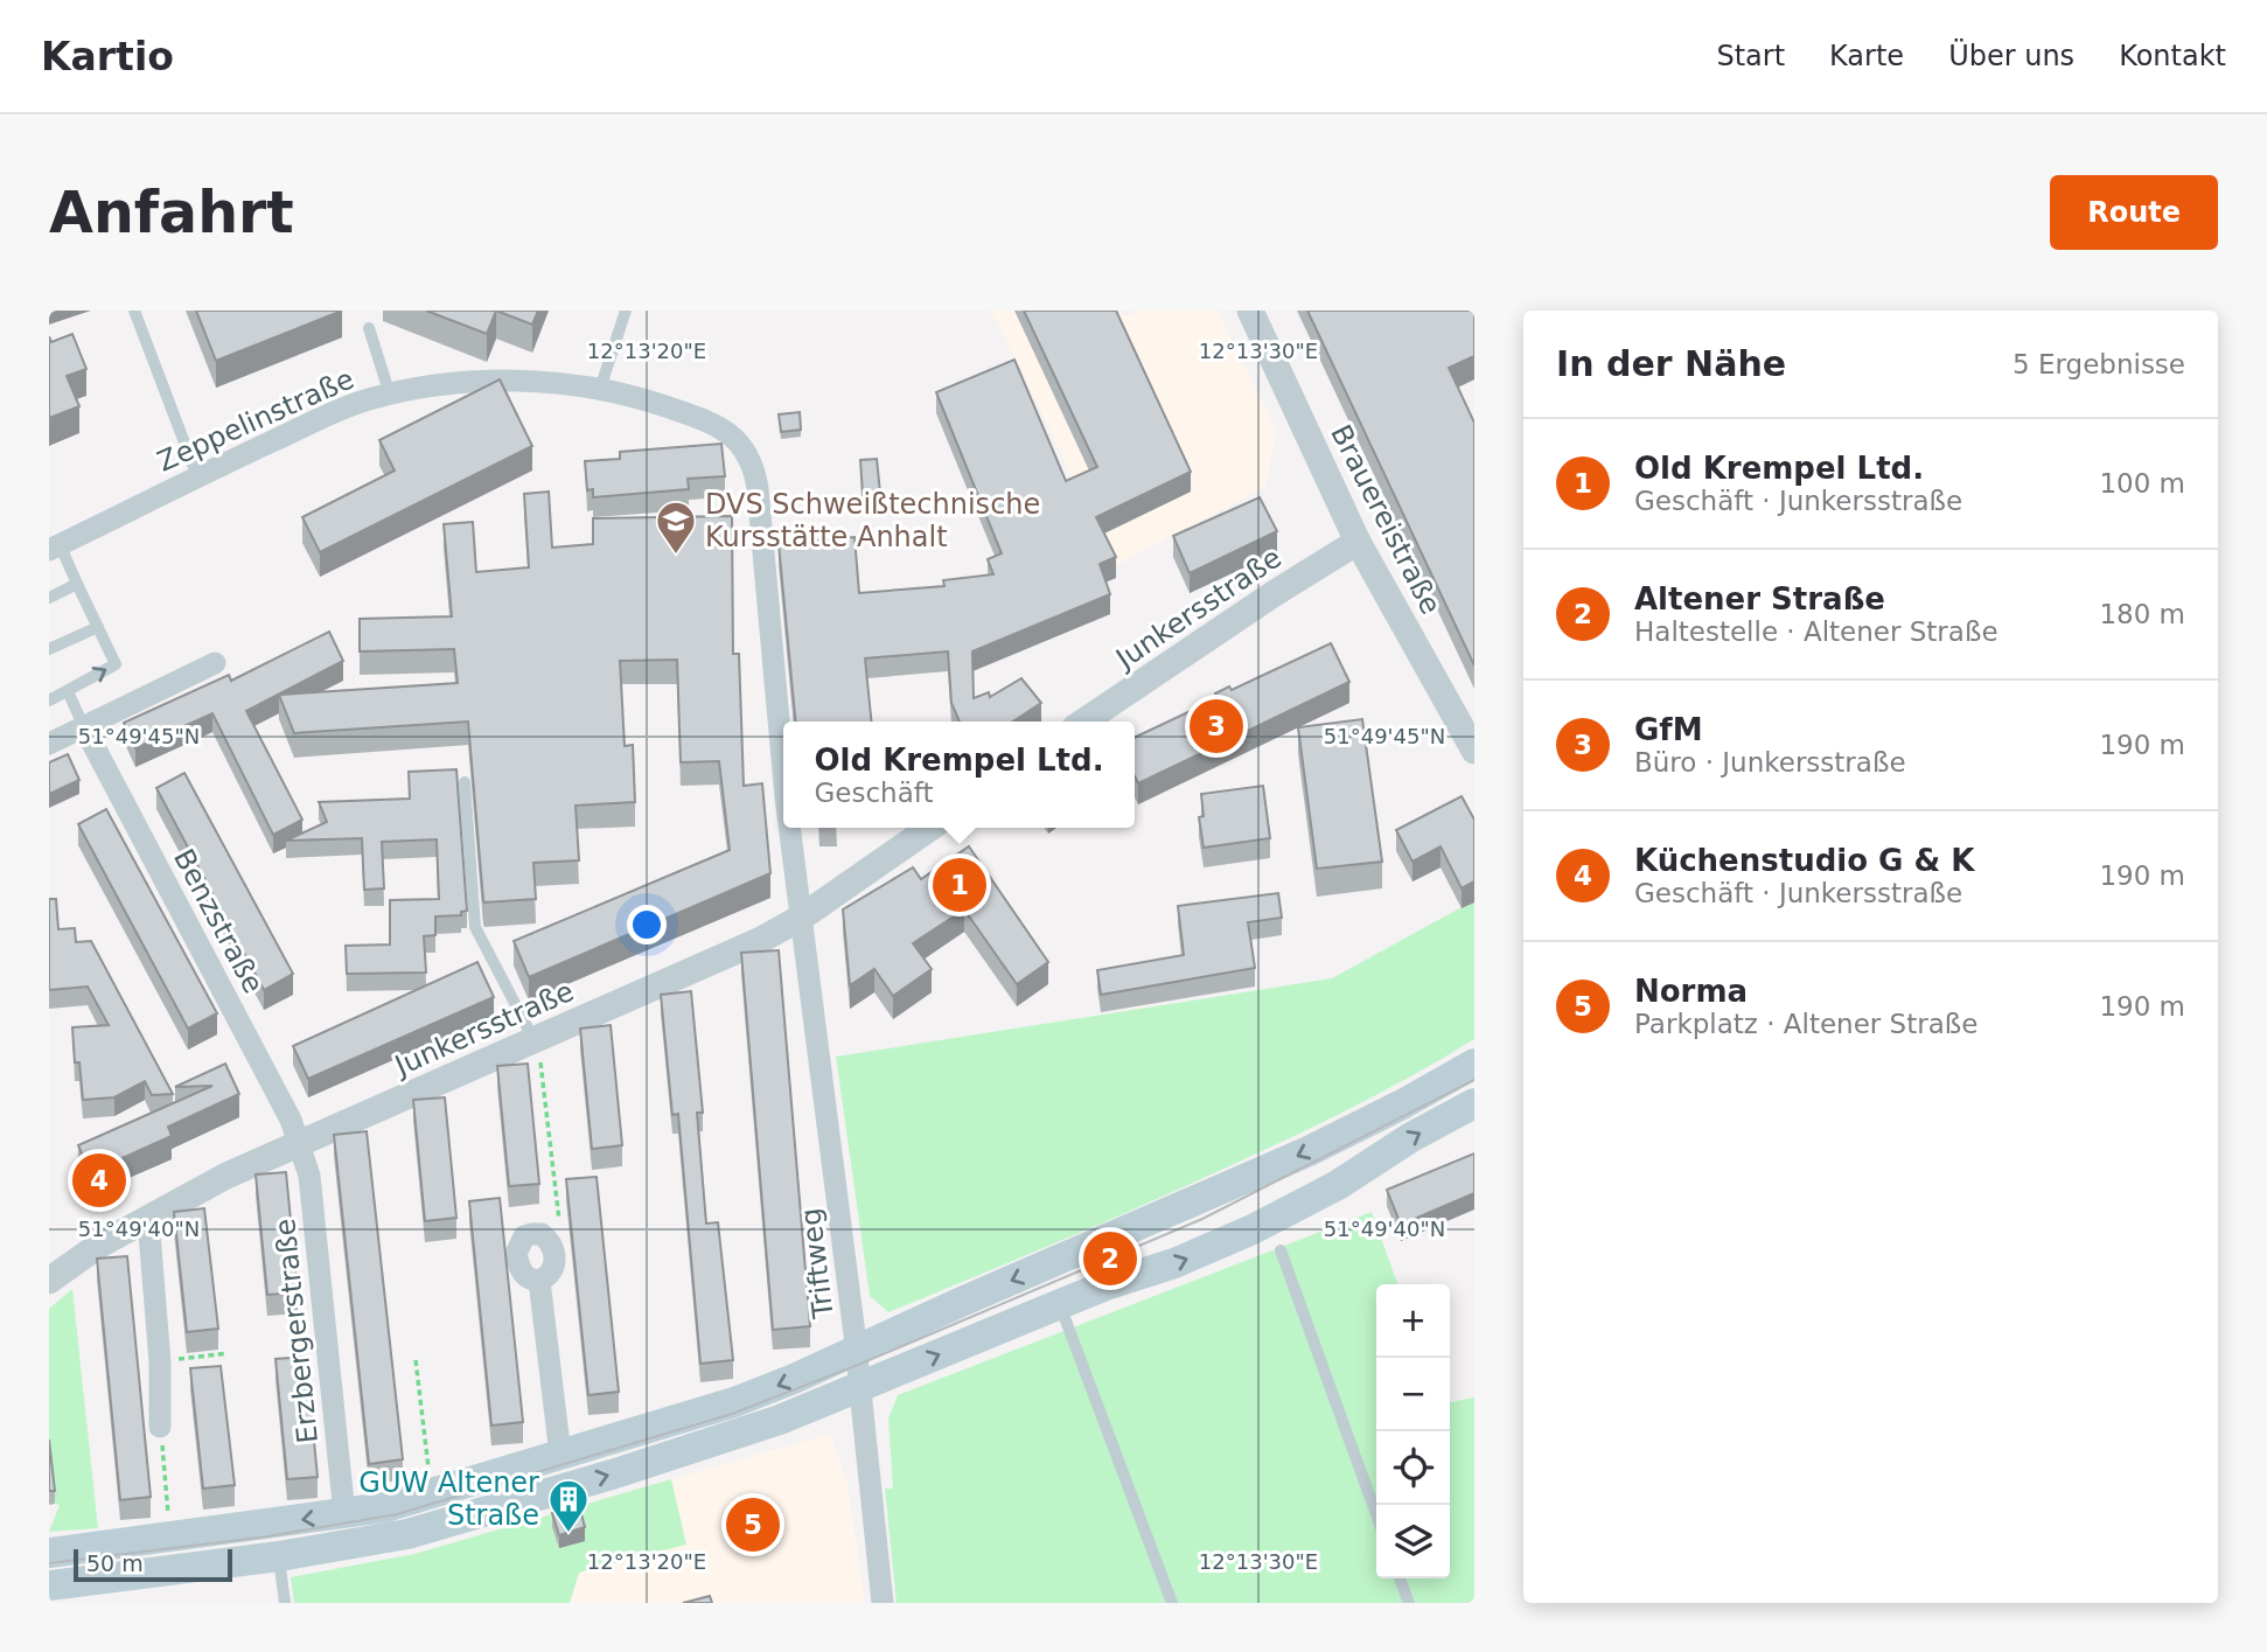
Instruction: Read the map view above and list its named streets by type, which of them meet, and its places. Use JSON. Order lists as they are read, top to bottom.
{
  "streets": {
    "street": [
      "Zeppelinstraße",
      "Brauereistraße",
      "Junkersstraße",
      "Benzstraße",
      "Triftweg",
      "Erzbergerstraße"
    ]
  },
  "crossings": [
    ["Zeppelinstraße", "Junkersstraße"],
    ["Zeppelinstraße", "Triftweg"],
    ["Brauereistraße", "Junkersstraße"],
    ["Junkersstraße", "Benzstraße"],
    ["Junkersstraße", "Triftweg"],
    ["Junkersstraße", "Erzbergerstraße"],
    ["Benzstraße", "Erzbergerstraße"]
  ],
  "places": {
    "school or university": ["DVS Schweißtechnische Kursstätte Anhalt"],
    "building": ["GUW Altener Straße"]
  },
  "scale_bar": "50 m",
  "page": {
    "header": "Kartio",
    "nav": [
      "Start",
      "Karte",
      "Über uns",
      "Kontakt"
    ],
    "buttons": "Route",
    "title": "Anfahrt",
    "heading": ["In der Nähe", "5 Ergebnisse"],
    "list": [
      {
        "mark": "1",
        "name": "Old Krempel Ltd.",
        "note": "Geschäft · Junkersstraße",
        "value": "100 m"
      },
      {
        "mark": "2",
        "name": "Altener Straße",
        "note": "Haltestelle · Altener Straße",
        "value": "180 m"
      },
      {
        "mark": "3",
        "name": "GfM",
        "note": "Büro · Junkersstraße",
        "value": "190 m"
      },
      {
        "mark": "4",
        "name": "Küchenstudio G & K",
        "note": "Geschäft · Junkersstraße",
        "value": "190 m"
      },
      {
        "mark": "5",
        "name": "Norma",
        "note": "Parkplatz · Altener Straße",
        "value": "190 m"
      }
    ],
    "pins": [
      "3",
      "1",
      "4",
      "2",
      "5"
    ],
    "popup": ["Old Krempel Ltd.", "Geschäft"],
    "map_buttons": ["+", "−"],
    "scale": "50 m"
  },
  "coordinates": [
    "12°13'20\"E",
    "12°13'30\"E",
    "51°49'45\"N",
    "51°49'40\"N"
  ]
}
